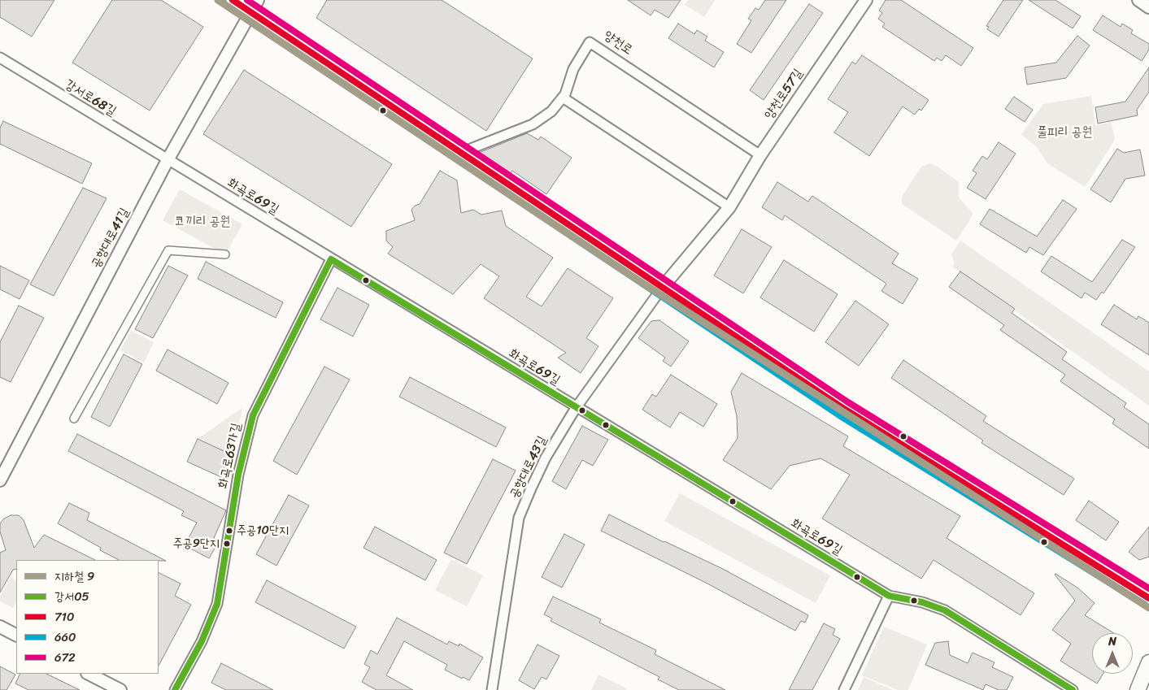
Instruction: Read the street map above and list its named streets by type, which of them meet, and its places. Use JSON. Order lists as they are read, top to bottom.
{
  "streets": {
    "street": [
      "양천로",
      "양천로57길",
      "강서로68길",
      "화곡로69길",
      "공항대로41길",
      "화곡로63가길",
      "공항대로43길"
    ]
  },
  "crossings": [
    ["양천로", "양천로57길"],
    ["양천로57길", "공항대로43길"],
    ["강서로68길", "화곡로69길"],
    ["강서로68길", "공항대로41길"],
    ["화곡로69길", "공항대로41길"],
    ["화곡로69길", "화곡로63가길"],
    ["화곡로69길", "공항대로43길"]
  ],
  "parks": ["풀피리 공원", "코끼리 공원"],
  "places": ["주공10단지", "주공9단지"],
  "lines": [
    "metro line 9",
    "transit line 710",
    "transit line 672",
    "transit line 660",
    "transit line 강서05"
  ],
  "legend": [
    "지하철 9",
    "강서05",
    "710",
    "660",
    "672"
  ],
  "north": "top"
}
